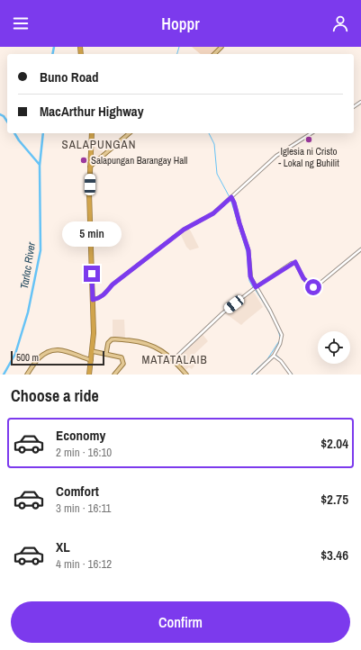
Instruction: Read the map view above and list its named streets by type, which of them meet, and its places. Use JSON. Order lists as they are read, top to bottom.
{
  "districts": ["SALAPUNGAN", "MATATALAIB"],
  "water": ["Tarlac River"],
  "places": ["Iglesia ni Cristo - Lokal ng Buhilit", "Salapungan Barangay Hall"],
  "scale_bar": "500 m",
  "page": {
    "header": "Hoppr",
    "banner": ["Buno Road", "MacArthur Highway"],
    "bubble": "5 min",
    "scale": "500 m",
    "heading": "Choose a ride",
    "list": [
      {
        "name": "Economy",
        "note": "2 min · 16:10",
        "value": "$2.04"
      },
      {
        "name": "Comfort",
        "note": "3 min · 16:11",
        "value": "$2.75"
      },
      {
        "name": "XL",
        "note": "4 min · 16:12",
        "value": "$3.46"
      }
    ],
    "buttons": "Confirm"
  }
}
